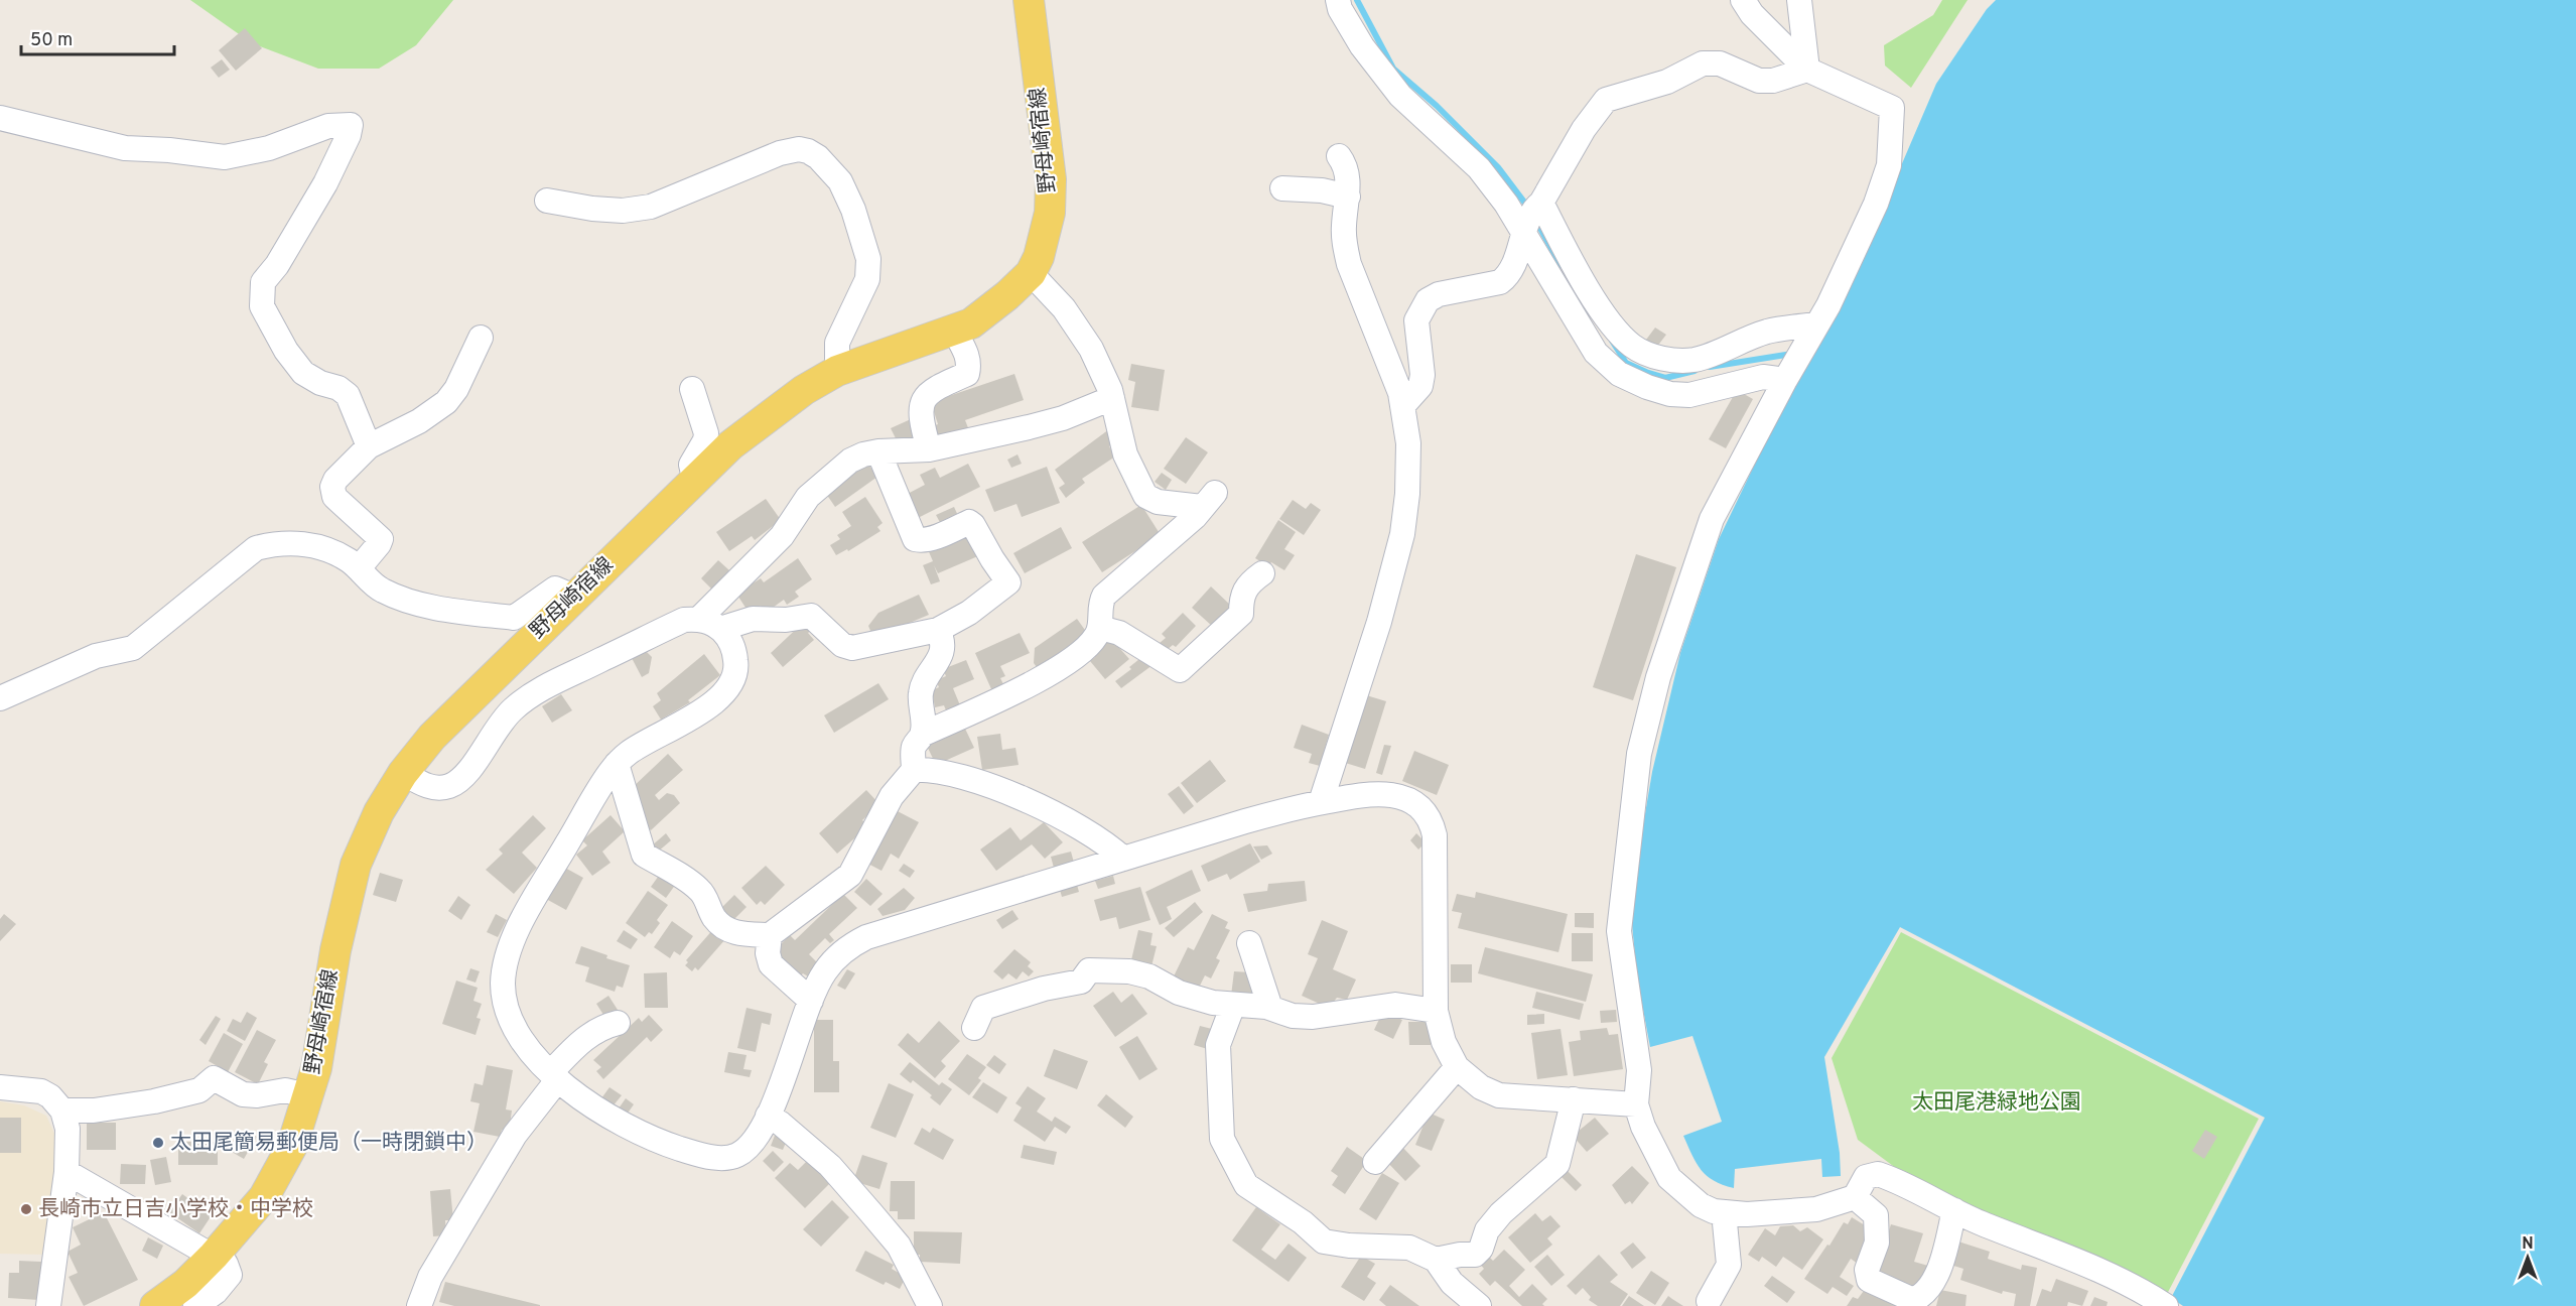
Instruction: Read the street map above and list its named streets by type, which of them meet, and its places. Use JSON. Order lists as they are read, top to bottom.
{
  "streets": {
    "main road": ["野母崎宿線"]
  },
  "parks": ["太田尾港緑地公園"],
  "places": ["太田尾簡易郵便局（一時閉鎖中）", "長崎市立日吉小学校・中学校"],
  "scale_bar": "50 m",
  "north": "top"
}
